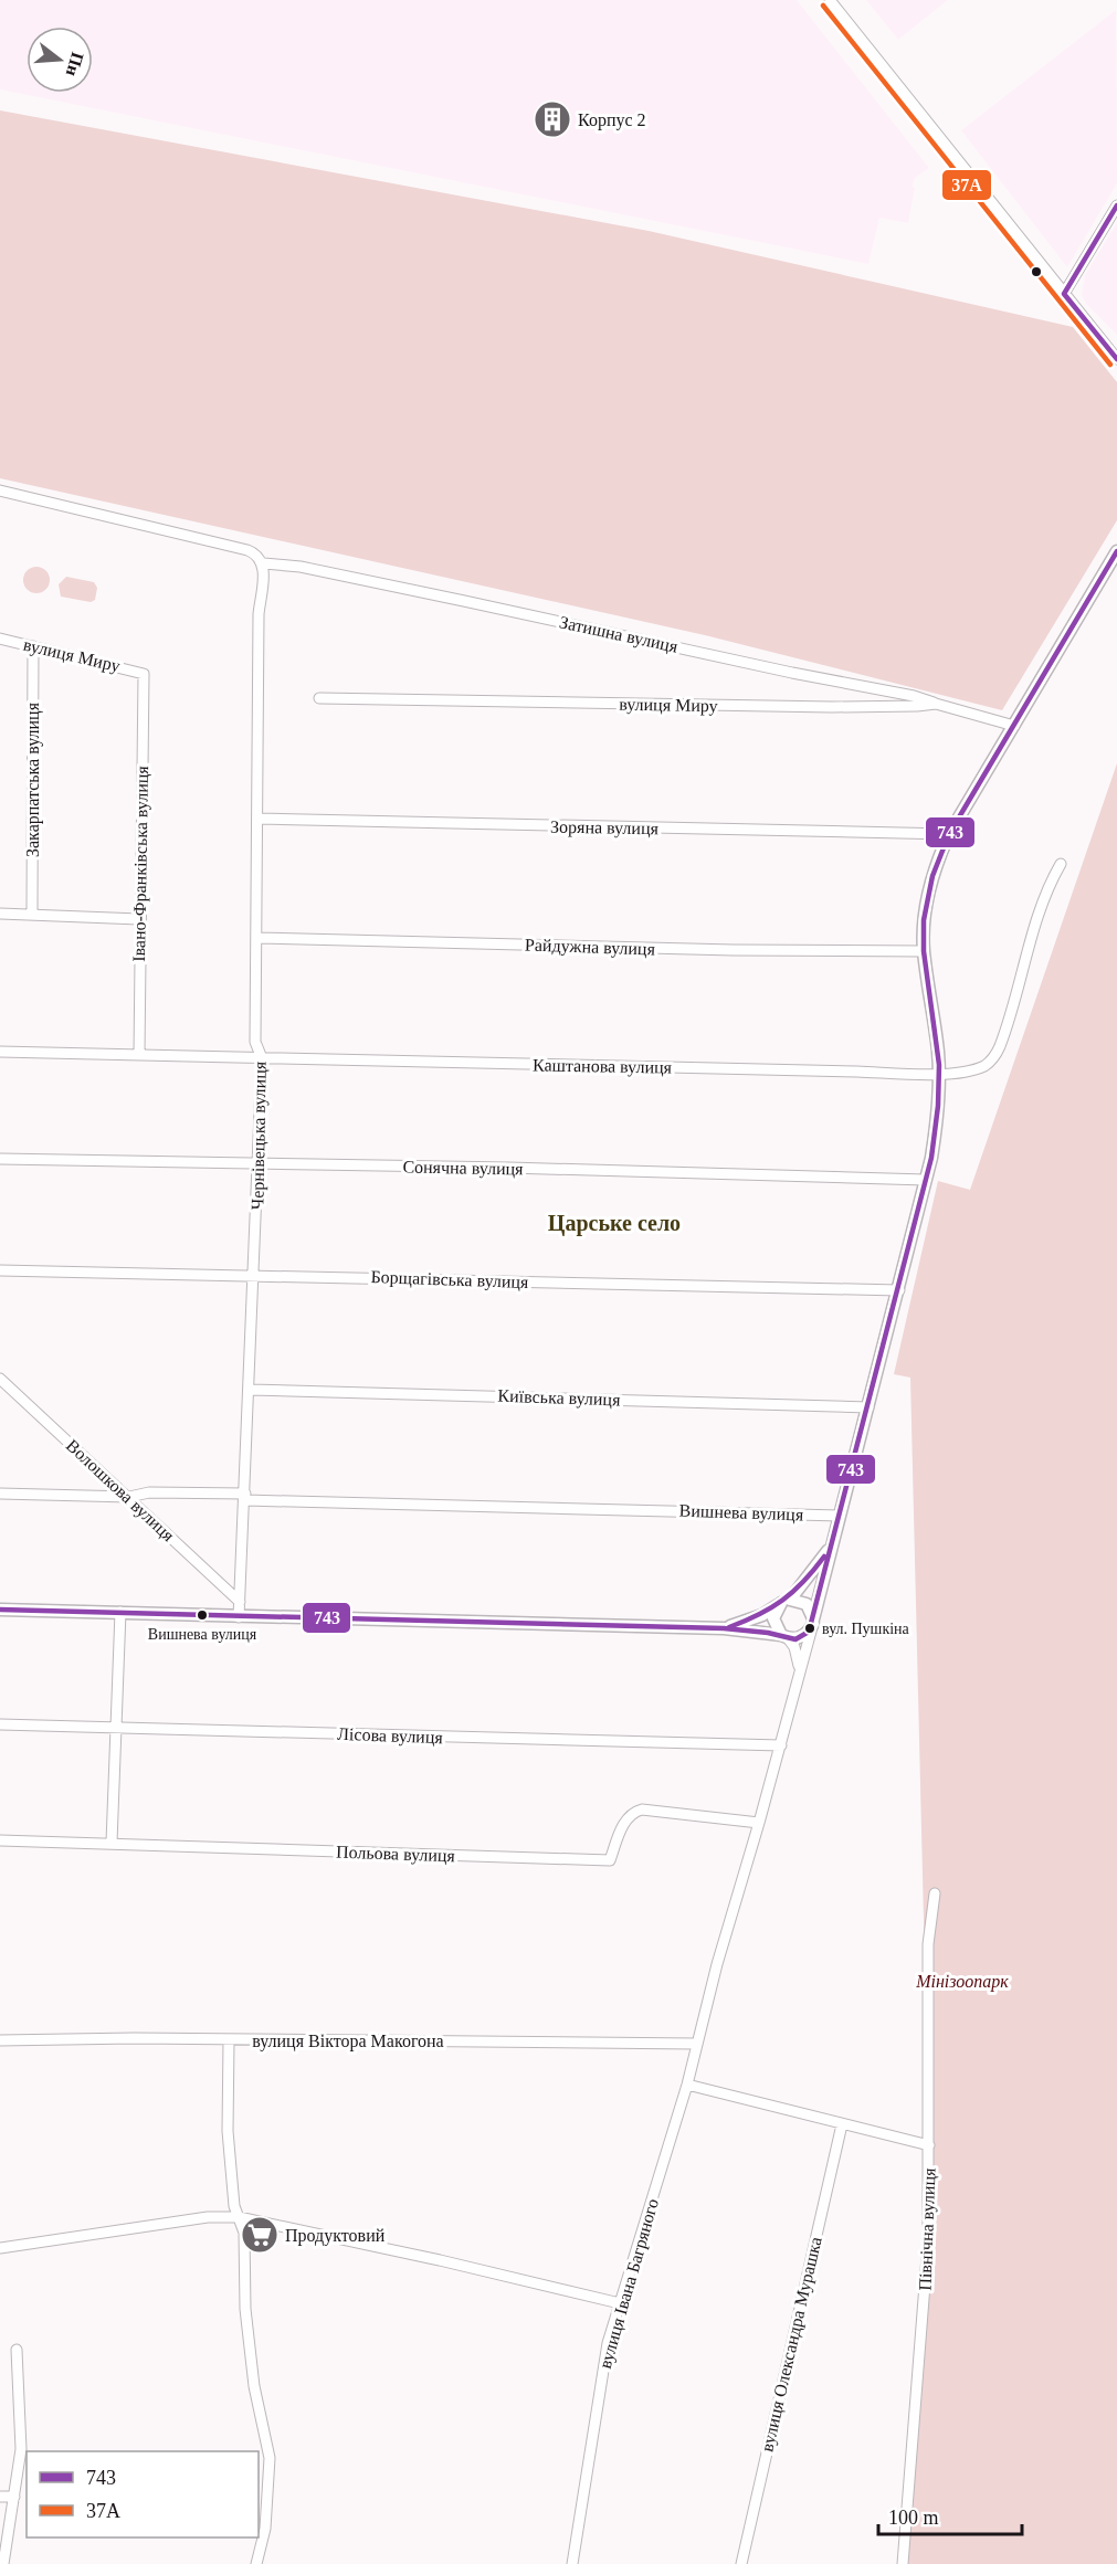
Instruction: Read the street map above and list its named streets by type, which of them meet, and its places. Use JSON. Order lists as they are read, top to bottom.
{
  "streets": {
    "main road": ["вулиця Івана Багряного"],
    "street": [
      "Затишна вулиця",
      "вулиця Миру",
      "Закарпатська вулиця",
      "Зоряна вулиця",
      "Івано-Франківська вулиця",
      "Райдужна вулиця",
      "Каштанова вулиця",
      "Чернівецька вулиця",
      "Сонячна вулиця",
      "Борщагівська вулиця",
      "Київська вулиця",
      "Волошкова вулиця",
      "Вишнева вулиця",
      "Лісова вулиця",
      "Польова вулиця",
      "вулиця Віктора Макогона",
      "Північна вулиця",
      "вулиця Олександра Мурашка"
    ]
  },
  "crossings": [
    ["Затишна вулиця", "вулиця Миру"],
    ["Затишна вулиця", "Чернівецька вулиця"],
    ["вулиця Миру", "Закарпатська вулиця"],
    ["вулиця Миру", "Івано-Франківська вулиця"],
    ["вулиця Миру", "вулиця Івана Багряного"],
    ["Зоряна вулиця", "Чернівецька вулиця"],
    ["Зоряна вулиця", "вулиця Івана Багряного"],
    ["Івано-Франківська вулиця", "Каштанова вулиця"],
    ["Райдужна вулиця", "Чернівецька вулиця"],
    ["Райдужна вулиця", "вулиця Івана Багряного"],
    ["Каштанова вулиця", "Чернівецька вулиця"],
    ["Каштанова вулиця", "вулиця Івана Багряного"],
    ["Чернівецька вулиця", "Сонячна вулиця"],
    ["Чернівецька вулиця", "Борщагівська вулиця"],
    ["Чернівецька вулиця", "Київська вулиця"],
    ["Чернівецька вулиця", "Волошкова вулиця"],
    ["Чернівецька вулиця", "Вишнева вулиця"],
    ["Сонячна вулиця", "вулиця Івана Багряного"],
    ["Борщагівська вулиця", "вулиця Івана Багряного"],
    ["Київська вулиця", "вулиця Івана Багряного"],
    ["Волошкова вулиця", "Вишнева вулиця"],
    ["Вишнева вулиця", "вулиця Івана Багряного"],
    ["Лісова вулиця", "вулиця Івана Багряного"],
    ["Польова вулиця", "вулиця Івана Багряного"],
    ["вулиця Віктора Макогона", "вулиця Івана Багряного"]
  ],
  "districts": ["Царське село"],
  "parks": ["Мінізоопарк"],
  "places": {
    "building": ["Корпус 2"],
    "other": ["Вишнева вулиця", "вул. Пушкіна"],
    "supermarket": ["Продуктовий"]
  },
  "lines": ["transit line 37А", "transit line 743"],
  "legend": ["743", "37А"],
  "scale_bar": "100 m",
  "north": "right"
}
